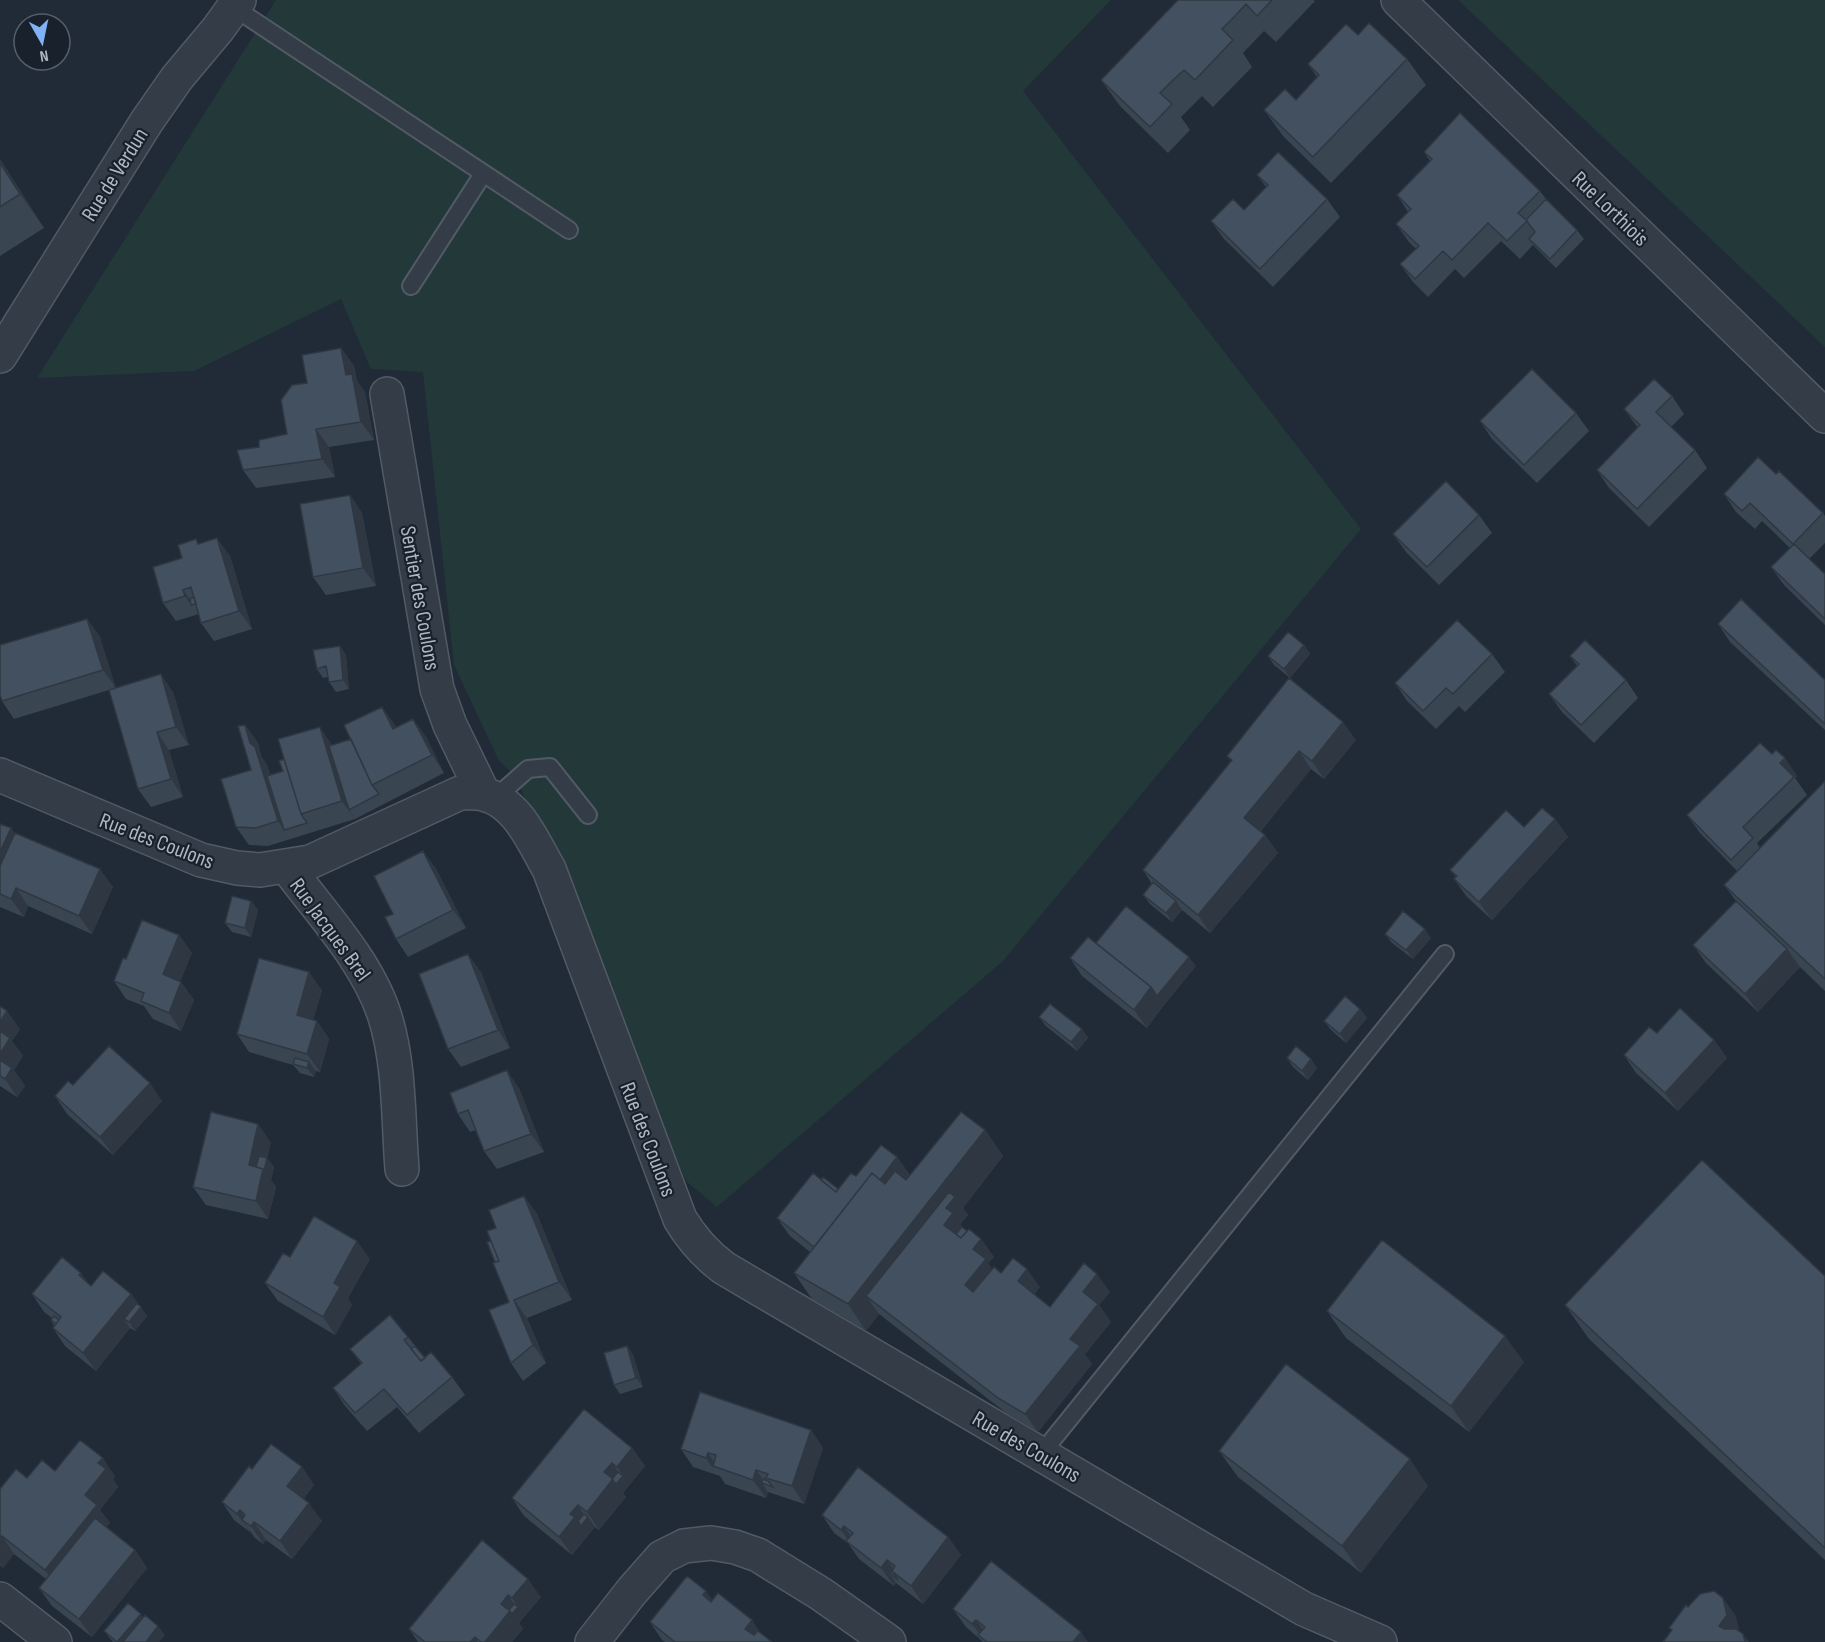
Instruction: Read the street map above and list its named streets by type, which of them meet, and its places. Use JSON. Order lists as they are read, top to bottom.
{
  "streets": {
    "street": [
      "Rue de Verdun",
      "Rue Lorthiois",
      "Sentier des Coulons",
      "Rue des Coulons",
      "Rue Jacques Brel"
    ]
  },
  "crossings": [
    ["Sentier des Coulons", "Rue des Coulons"],
    ["Rue des Coulons", "Rue Jacques Brel"]
  ],
  "north": "bottom"
}
